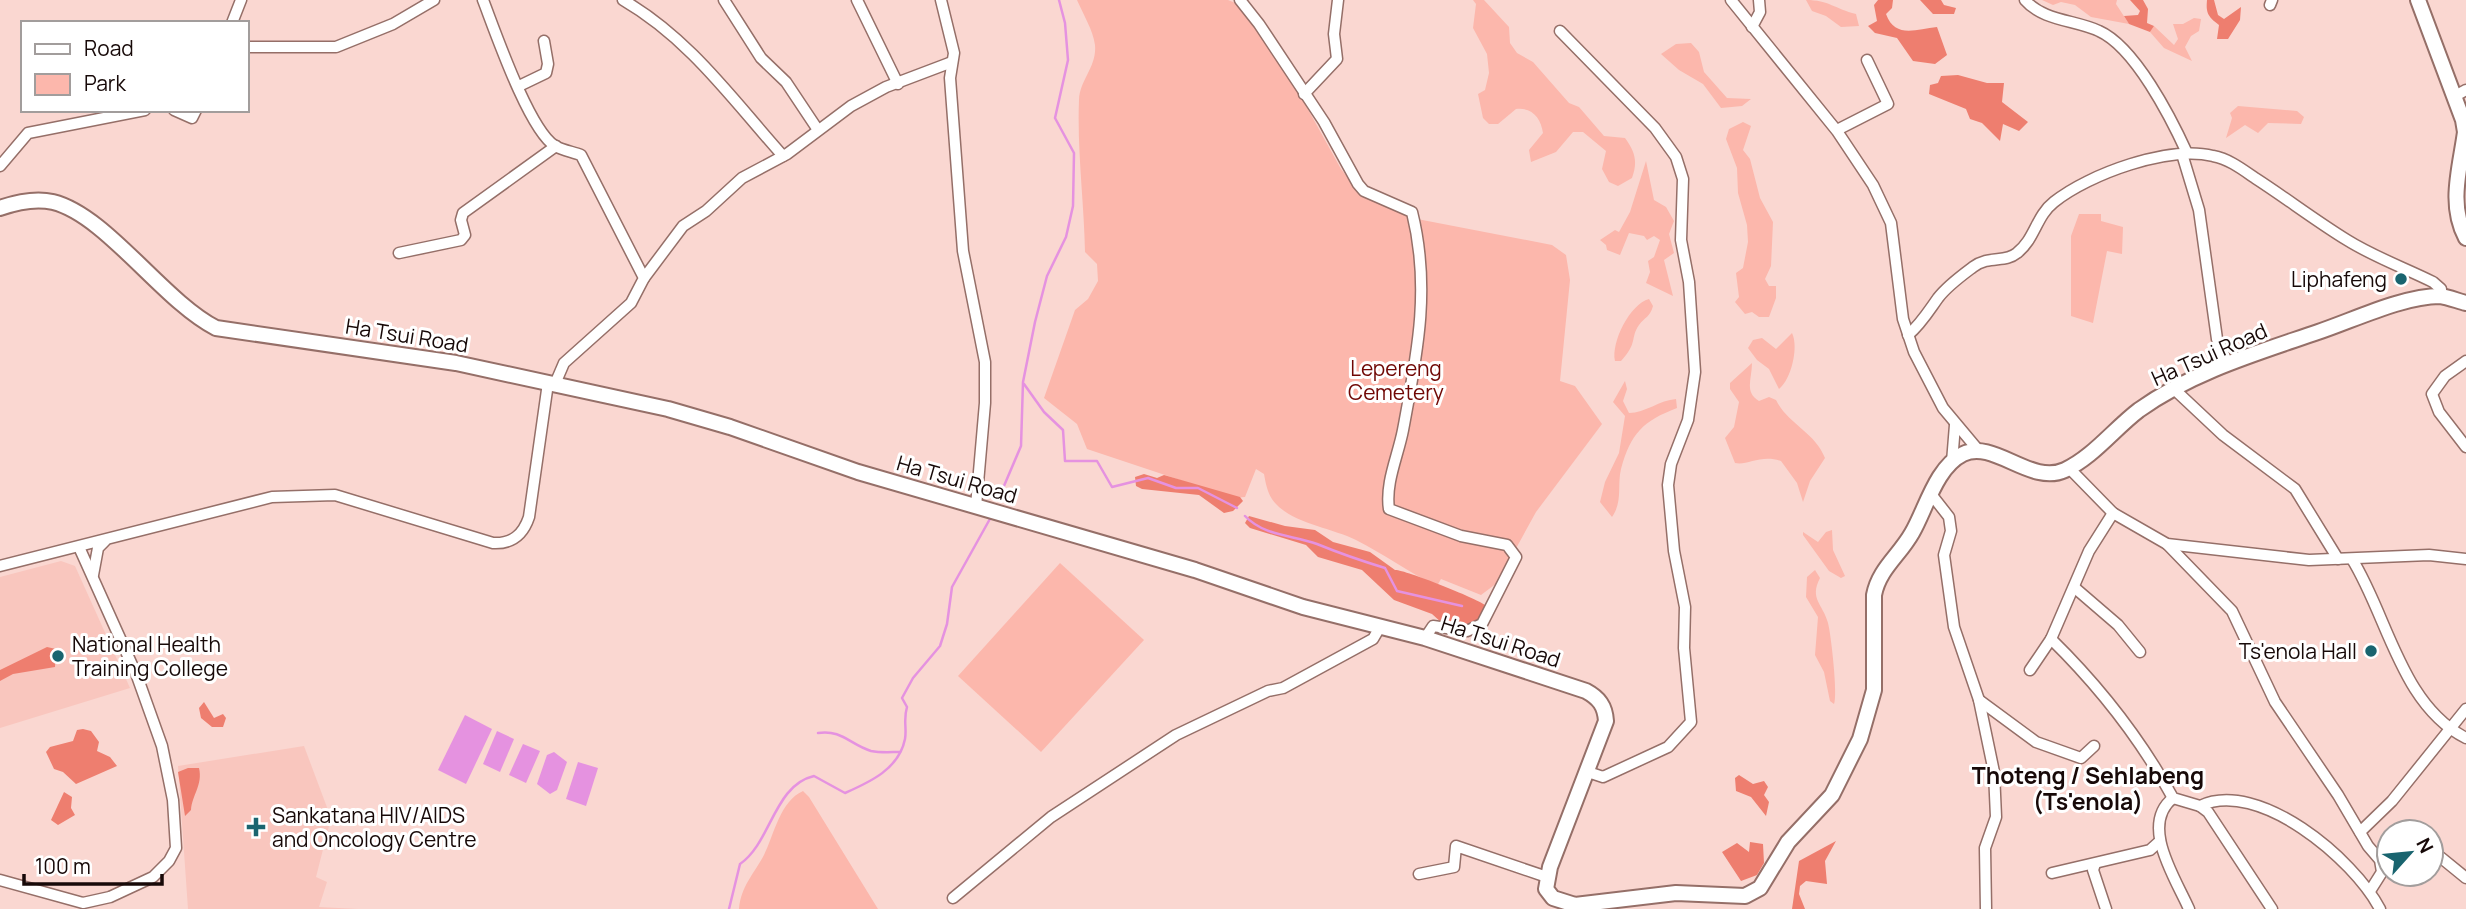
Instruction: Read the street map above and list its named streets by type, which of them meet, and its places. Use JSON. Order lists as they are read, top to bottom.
{
  "streets": {
    "street": ["Ha Tsui Road"]
  },
  "districts": ["Thoteng / Sehlabeng (Ts'enola)"],
  "parks": ["Lepereng Cemetery"],
  "places": {
    "other": ["Liphafeng", "Ts'enola Hall", "National Health Training College"],
    "health": ["Sankatana HIV/AIDS and Oncology Centre"]
  },
  "legend": ["Road", "Park"],
  "scale_bar": "100 m",
  "north": "top right"
}
